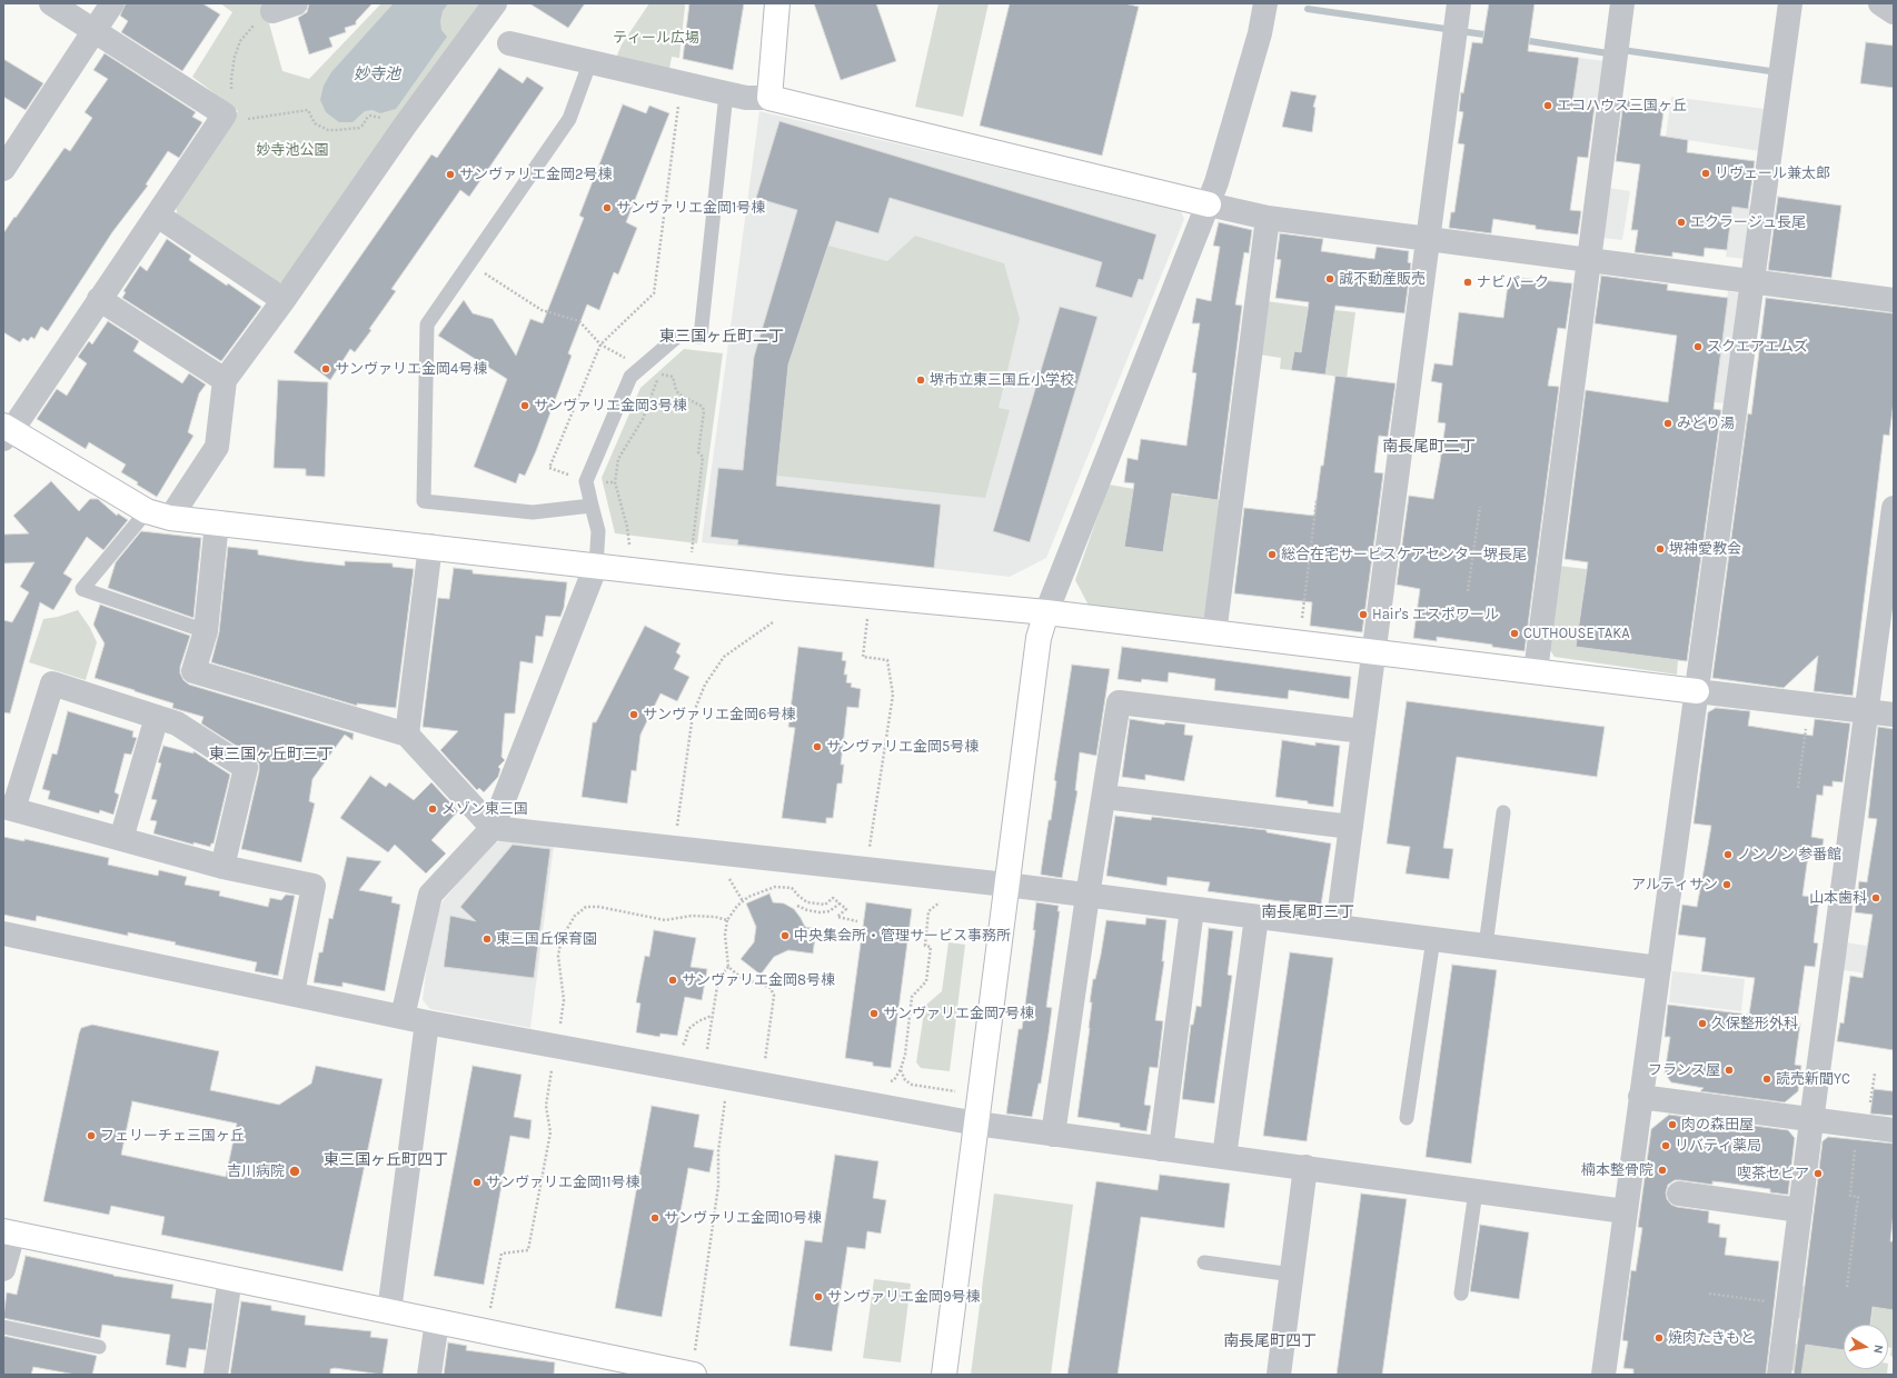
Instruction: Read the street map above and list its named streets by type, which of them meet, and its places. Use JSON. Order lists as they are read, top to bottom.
{
  "districts": [
    "東三国ヶ丘町二丁",
    "南長尾町二丁",
    "東三国ヶ丘町三丁",
    "南長尾町三丁",
    "東三国ヶ丘町四丁",
    "南長尾町四丁"
  ],
  "water": ["妙寺池"],
  "parks": ["ティール広場", "妙寺池公園"],
  "places": [
    "エコハウス三国ヶ丘",
    "リヴェール兼太郎",
    "サンヴァリエ金岡2号棟",
    "サンヴァリエ金岡1号棟",
    "エクラージュ長尾",
    "誠不動産販売",
    "ナビパーク",
    "スクエアエムズ",
    "サンヴァリエ金岡4号棟",
    "堺市立東三国丘小学校",
    "サンヴァリエ金岡3号棟",
    "みどり湯",
    "堺神愛教会",
    "総合在宅サービスケアセンター堺長尾",
    "Hair's エスポワール",
    "CUTHOUSE TAKA",
    "サンヴァリエ金岡6号棟",
    "サンヴァリエ金岡5号棟",
    "メゾン東三国",
    "ノンノン 参番館",
    "アルティサン",
    "山本歯科",
    "中央集会所・管理サービス事務所",
    "東三国丘保育園",
    "サンヴァリエ金岡8号棟",
    "サンヴァリエ金岡7号棟",
    "久保整形外科",
    "フランス屋",
    "読売新聞YC",
    "肉の森田屋",
    "フェリーチェ三国ヶ丘",
    "リバティ薬局",
    "楠本整骨院",
    "吉川病院",
    "喫茶セピア",
    "サンヴァリエ金岡11号棟",
    "サンヴァリエ金岡10号棟",
    "サンヴァリエ金岡9号棟",
    "焼肉たきもと"
  ],
  "north": "right"
}
